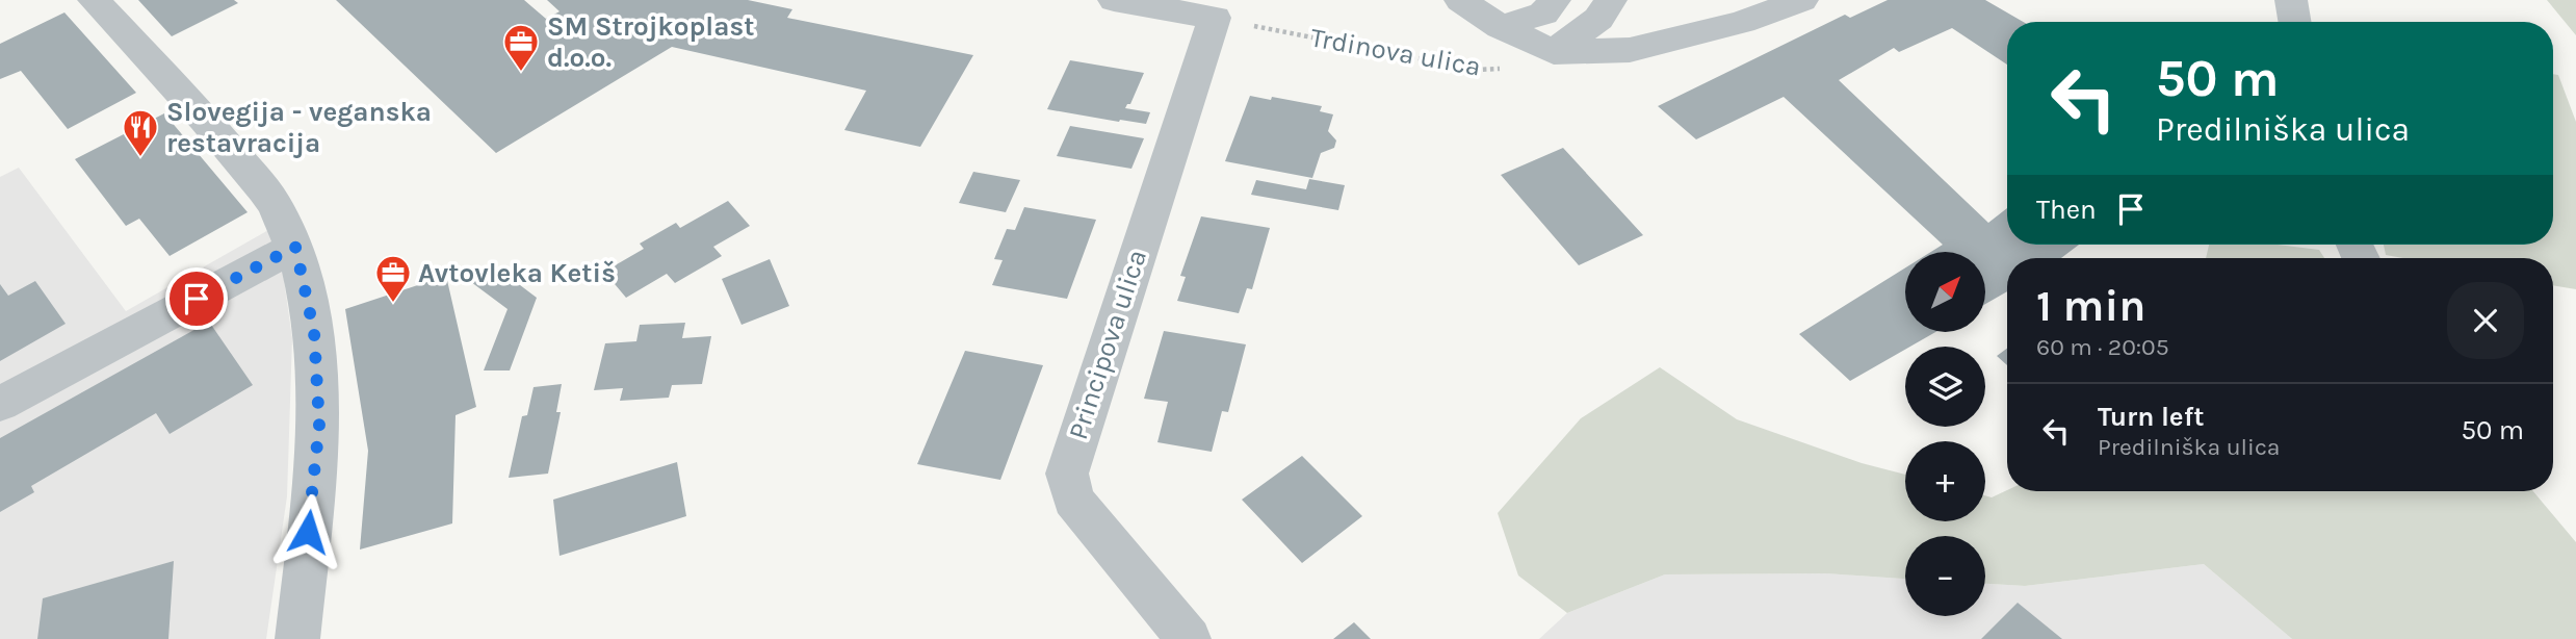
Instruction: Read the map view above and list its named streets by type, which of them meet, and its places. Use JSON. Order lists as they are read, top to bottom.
{
  "streets": {
    "street": ["Principova ulica"],
    "path": ["Trdinova ulica"]
  },
  "crossings": [
    ["Trdinova ulica", "Principova ulica"]
  ],
  "places": {
    "office": ["SM Strojkoplast d.o.o.", "Avtovleka Ketiš"],
    "restaurant": ["Slovegija - veganska restavracija"]
  },
  "north": "top right",
  "page": {
    "turn": ["50 m", "Predilniška ulica"],
    "then": "Then",
    "map_buttons": ["+", "−"],
    "heading": ["1 min", "60 m · 20:05"],
    "list": [
      {
        "name": "Turn left",
        "note": "Predilniška ulica",
        "value": "50 m"
      }
    ]
  }
}
